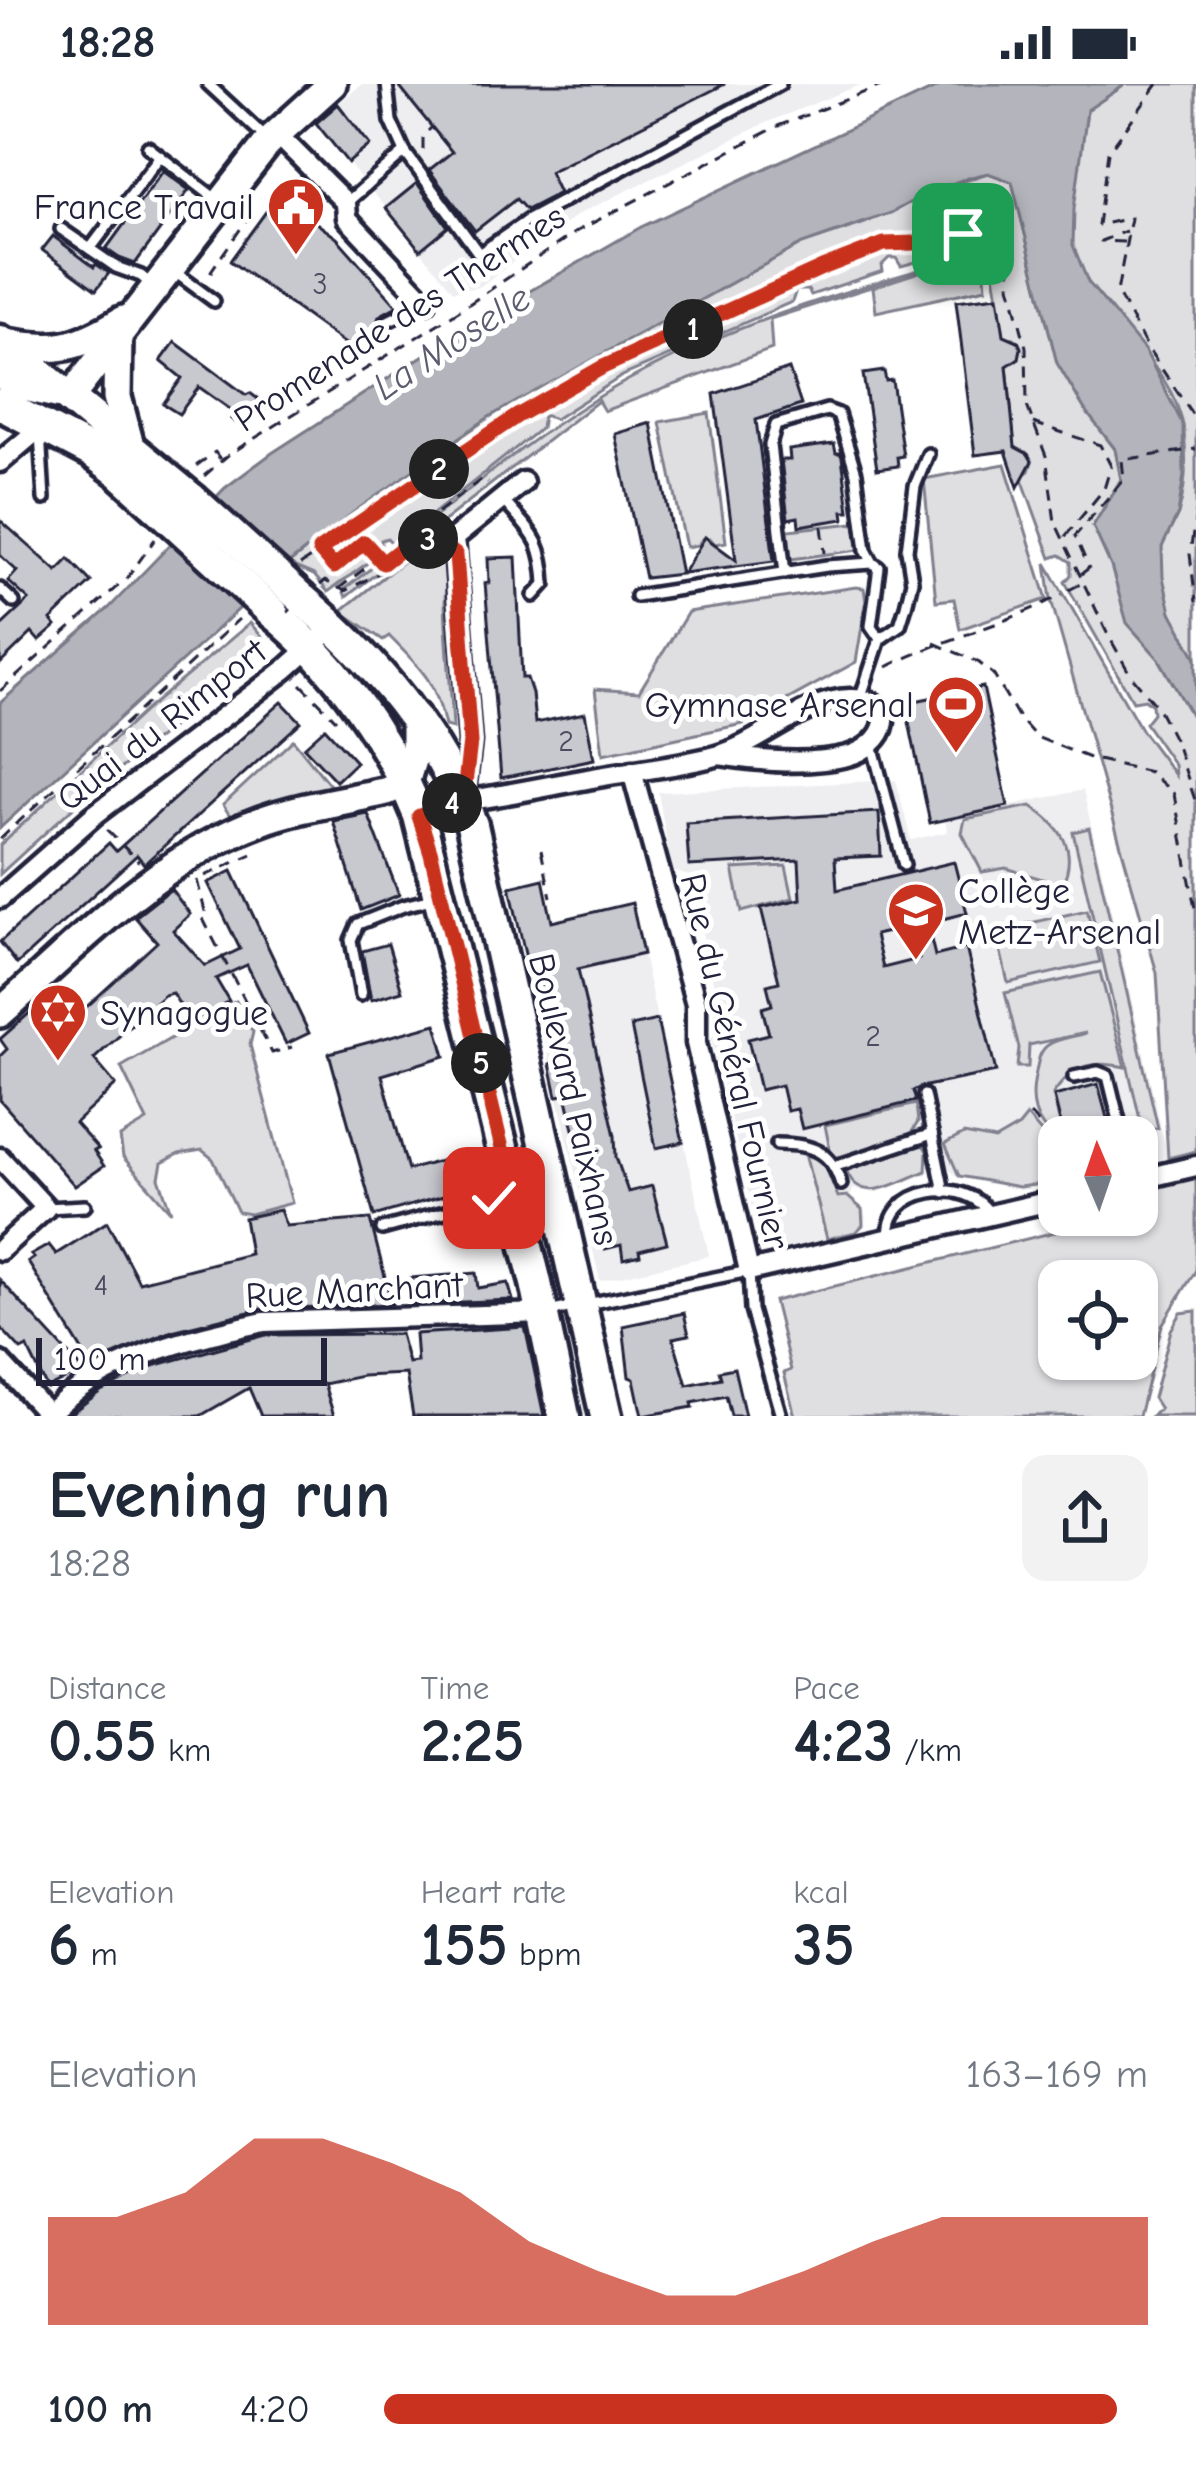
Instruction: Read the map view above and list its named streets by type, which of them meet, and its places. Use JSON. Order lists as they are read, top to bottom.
{
  "streets": {
    "main road": ["Boulevard Paixhans"],
    "street": ["Quai du Rimport", "Rue du Général Fournier", "Rue Marchant"],
    "path": ["Promenade des Thermes"]
  },
  "crossings": [
    ["Promenade des Thermes", "Boulevard Paixhans"],
    ["Quai du Rimport", "Boulevard Paixhans"]
  ],
  "water": ["La Moselle"],
  "places": {
    "public building": ["France Travail"],
    "sports": ["Gymnase Arsenal"],
    "school or university": ["Collège Metz-Arsenal"],
    "synagogue": ["Synagogue"]
  },
  "house_numbers": [
    "3",
    "2",
    "2",
    "4"
  ],
  "scale_bar": "100 m",
  "north": "top",
  "page": {
    "status": "18:28",
    "pins": [
      "1",
      "2",
      "3",
      "4",
      "5"
    ],
    "scale": "100 m",
    "heading": ["Evening run", "18:28"],
    "stats": [
      ["Distance", "0.55 km"],
      ["Time", "2:25"],
      ["Pace", "4:23 /km"],
      ["Elevation", "6 m"],
      ["Heart rate", "155 bpm"],
      ["kcal", "35"]
    ],
    "chart": ["Elevation", "163–169 m"],
    "list": [
      {
        "name": "100 m",
        "note": "4:20"
      }
    ]
  }
}
